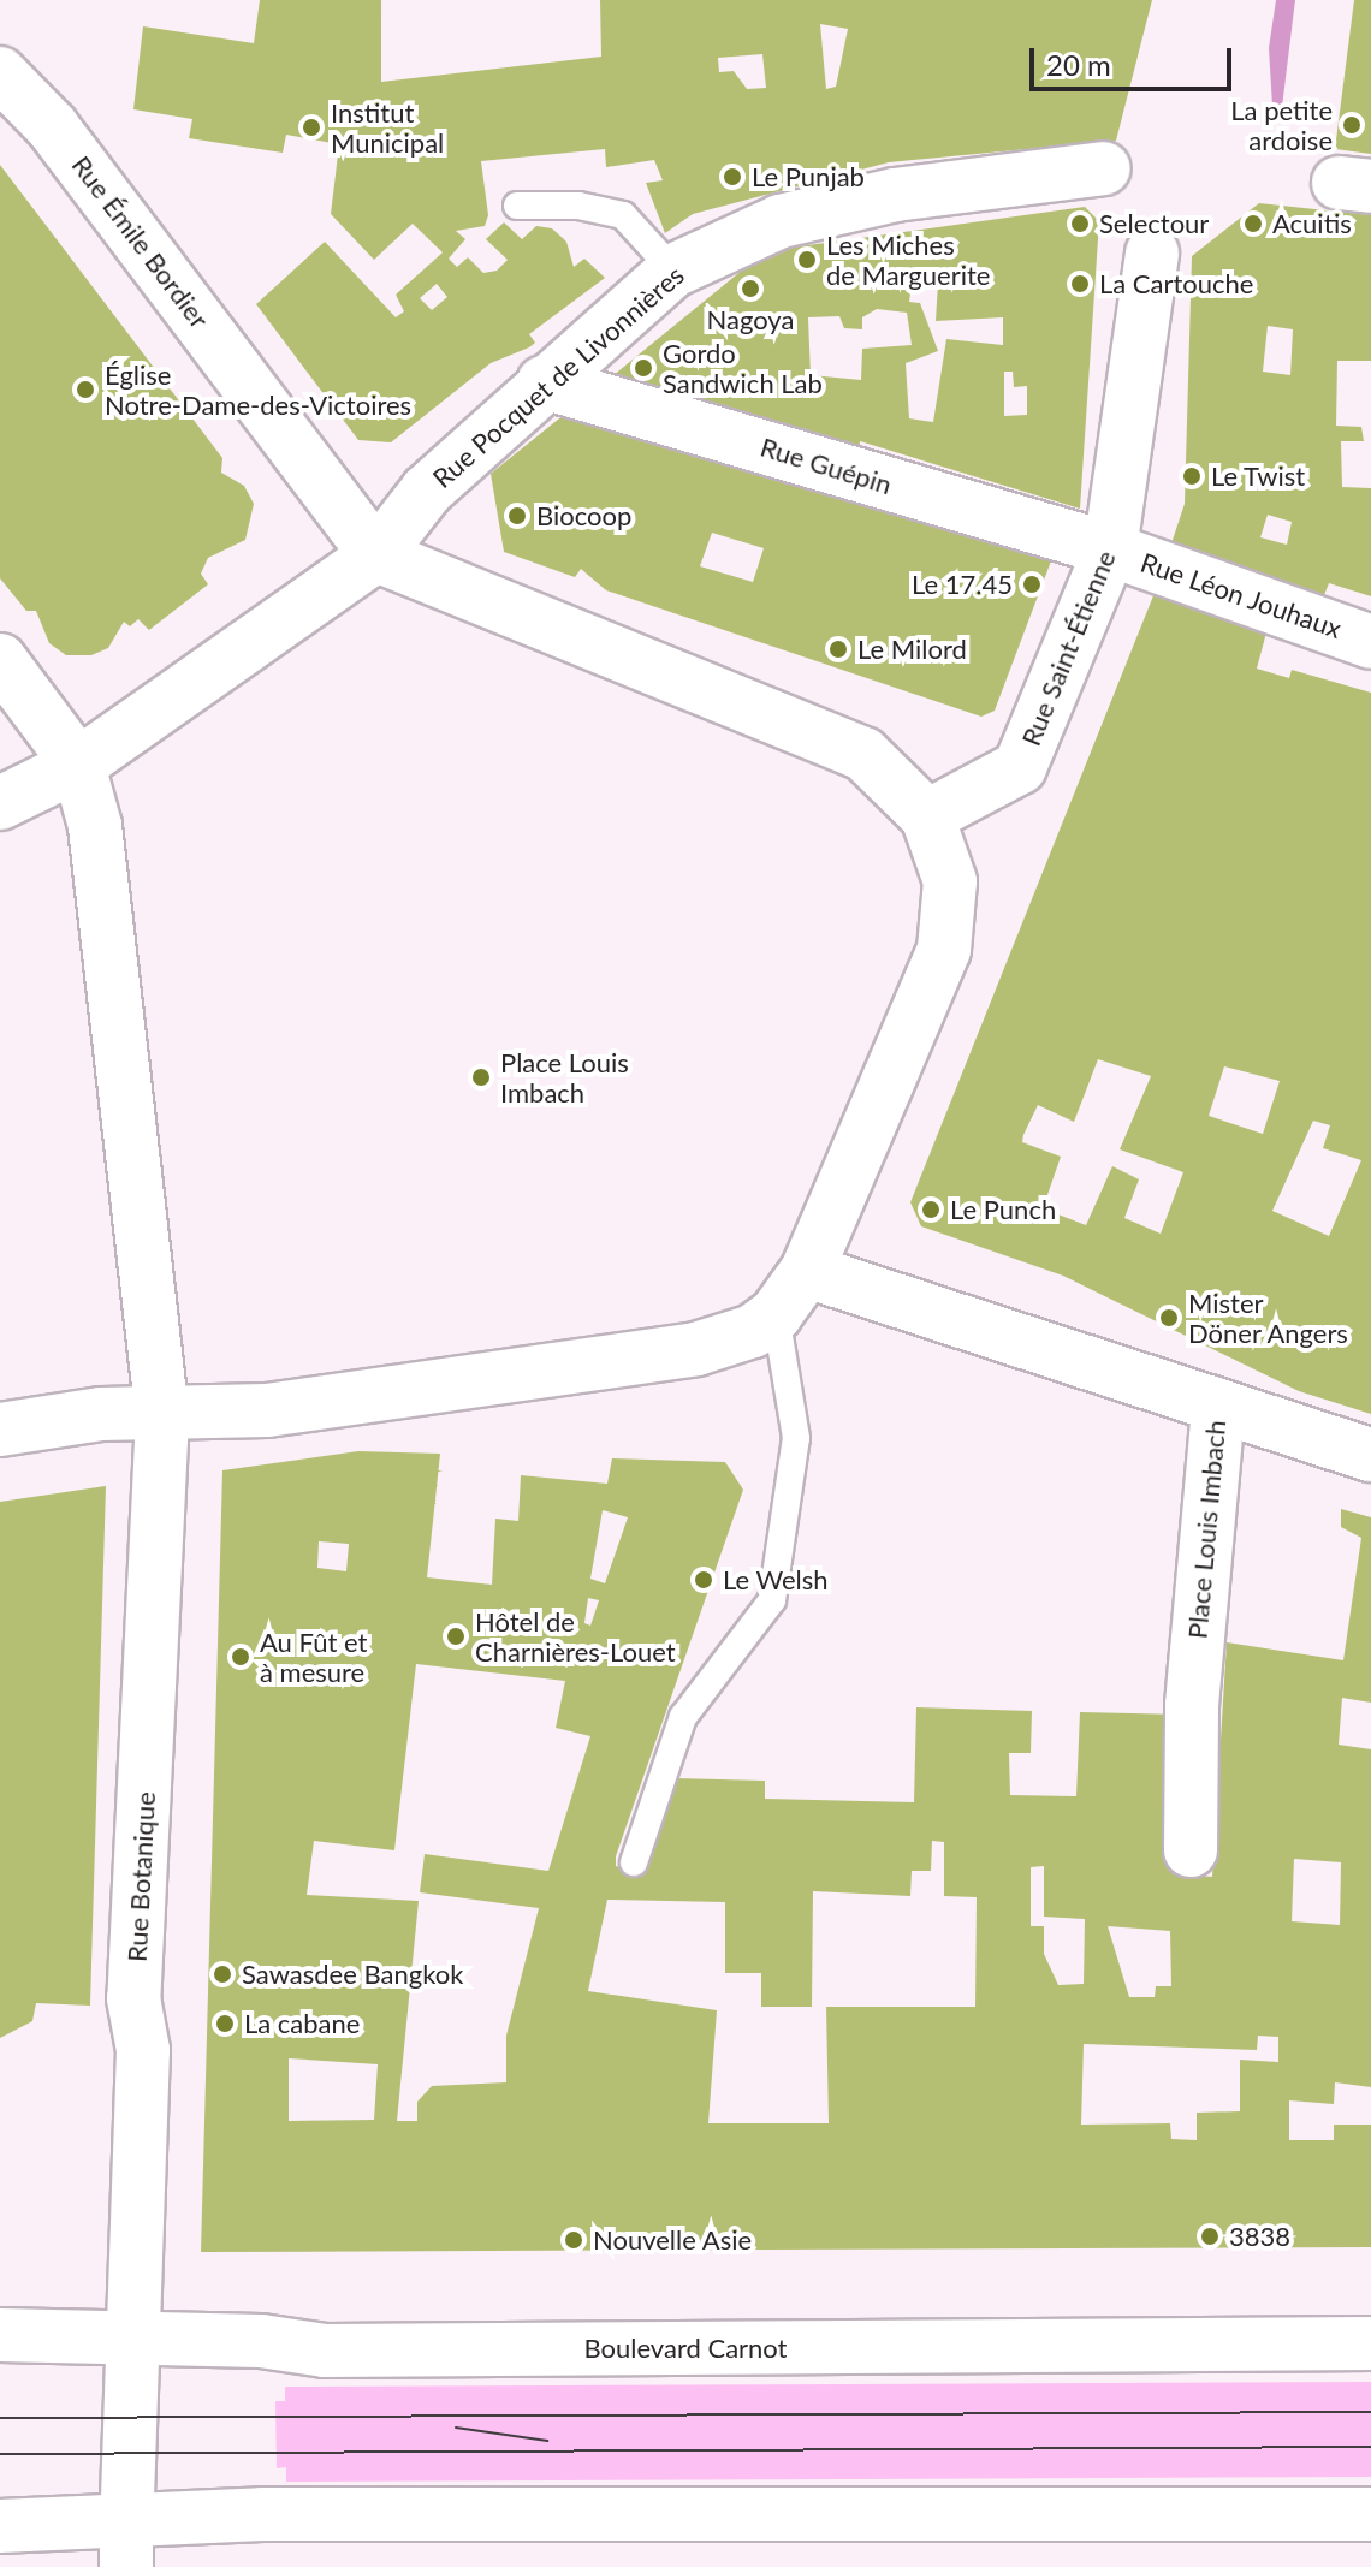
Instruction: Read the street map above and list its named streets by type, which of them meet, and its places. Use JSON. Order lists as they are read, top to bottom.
{
  "streets": {
    "street": [
      "Rue Émile Bordier",
      "Rue Pocquet de Livonnières",
      "Rue Guépin",
      "Rue Léon Jouhaux",
      "Rue Saint-Étienne",
      "Place Louis Imbach",
      "Rue Botanique",
      "Boulevard Carnot"
    ]
  },
  "crossings": [
    ["Rue Émile Bordier", "Rue Pocquet de Livonnières"],
    ["Rue Pocquet de Livonnières", "Rue Guépin"],
    ["Rue Guépin", "Rue Léon Jouhaux"],
    ["Rue Guépin", "Rue Saint-Étienne"],
    ["Rue Léon Jouhaux", "Rue Saint-Étienne"],
    ["Rue Botanique", "Boulevard Carnot"]
  ],
  "places": [
    "La petite ardoise",
    "Institut Municipal",
    "Le Punjab",
    "Selectour",
    "Acuitis",
    "Les Miches de Marguerite",
    "La Cartouche",
    "Nagoya",
    "Gordo Sandwich Lab",
    "Église Notre-Dame-des-Victoires",
    "Le Twist",
    "Biocoop",
    "Le 17.45",
    "Le Milord",
    "Place Louis Imbach",
    "Le Punch",
    "Mister Döner Angers",
    "Le Welsh",
    "Hôtel de Charnières-Louet",
    "Au Fût et à mesure",
    "Sawasdee Bangkok",
    "La cabane",
    "3838",
    "Nouvelle Asie"
  ],
  "scale_bar": "20 m"
}
